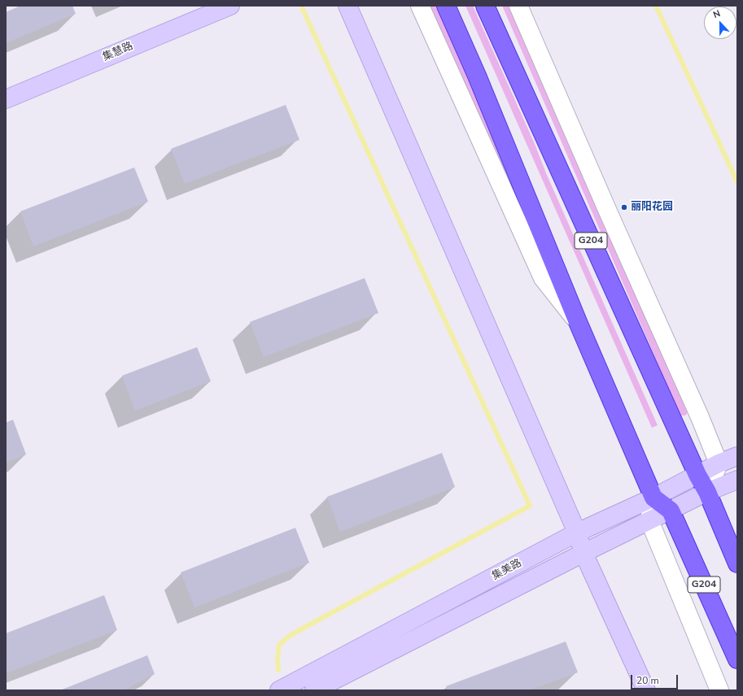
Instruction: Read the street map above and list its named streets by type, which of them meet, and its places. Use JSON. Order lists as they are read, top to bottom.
{
  "streets": {
    "highway": ["G204"],
    "main road": ["集慧路", "集美路"]
  },
  "crossings": [
    ["G204", "集美路"]
  ],
  "places": ["丽阳花园"],
  "scale_bar": "20 m",
  "north": "top"
}
